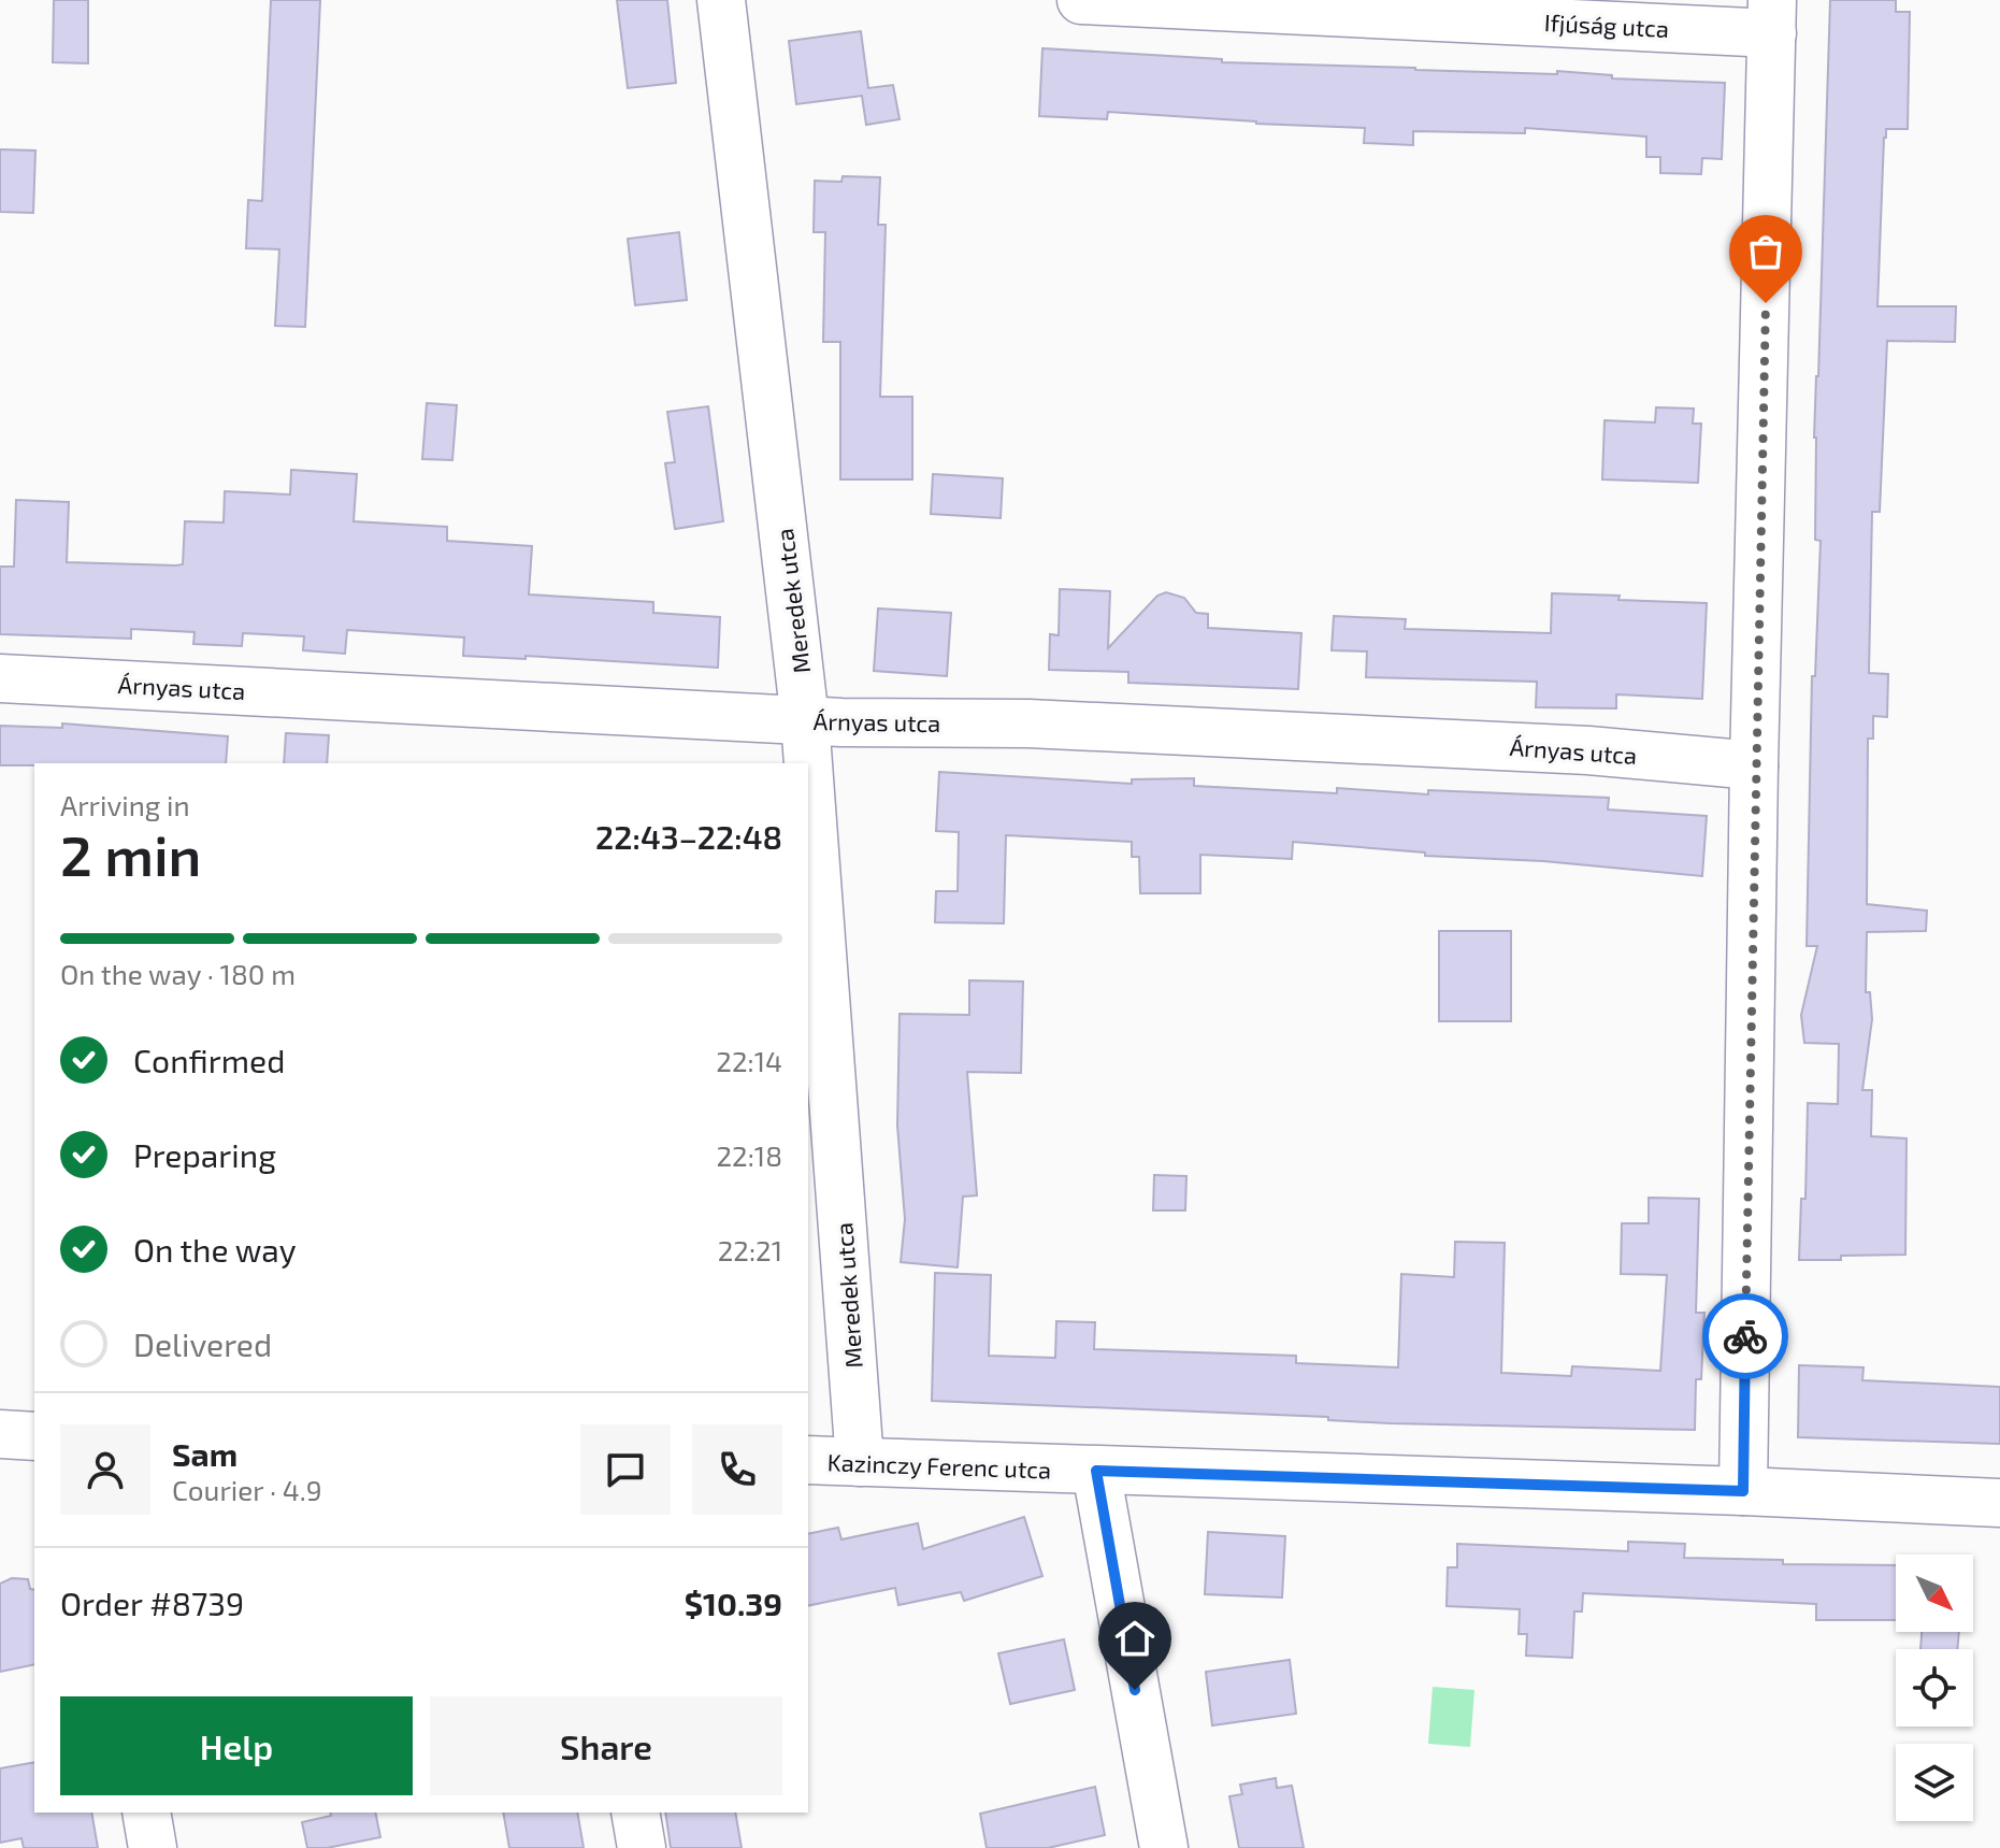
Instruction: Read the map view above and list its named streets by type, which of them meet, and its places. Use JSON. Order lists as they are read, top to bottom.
{
  "streets": {
    "street": [
      "Ifjúság utca",
      "Meredek utca",
      "Árnyas utca",
      "Kazinczy Ferenc utca"
    ]
  },
  "crossings": [
    ["Meredek utca", "Árnyas utca"],
    ["Meredek utca", "Kazinczy Ferenc utca"]
  ],
  "north": "bottom right",
  "page": {
    "heading": ["2 min", "Arriving in", "22:43–22:48"],
    "panel": [
      "Sam",
      "Courier · 4.9",
      "Order #8739",
      "$10.39"
    ],
    "bar": "On the way · 180 m",
    "list": [
      ["Confirmed", "22:14"],
      ["Preparing", "22:18"],
      ["On the way", "22:21"],
      "Delivered"
    ],
    "buttons": ["Help", "Share"]
  }
}
